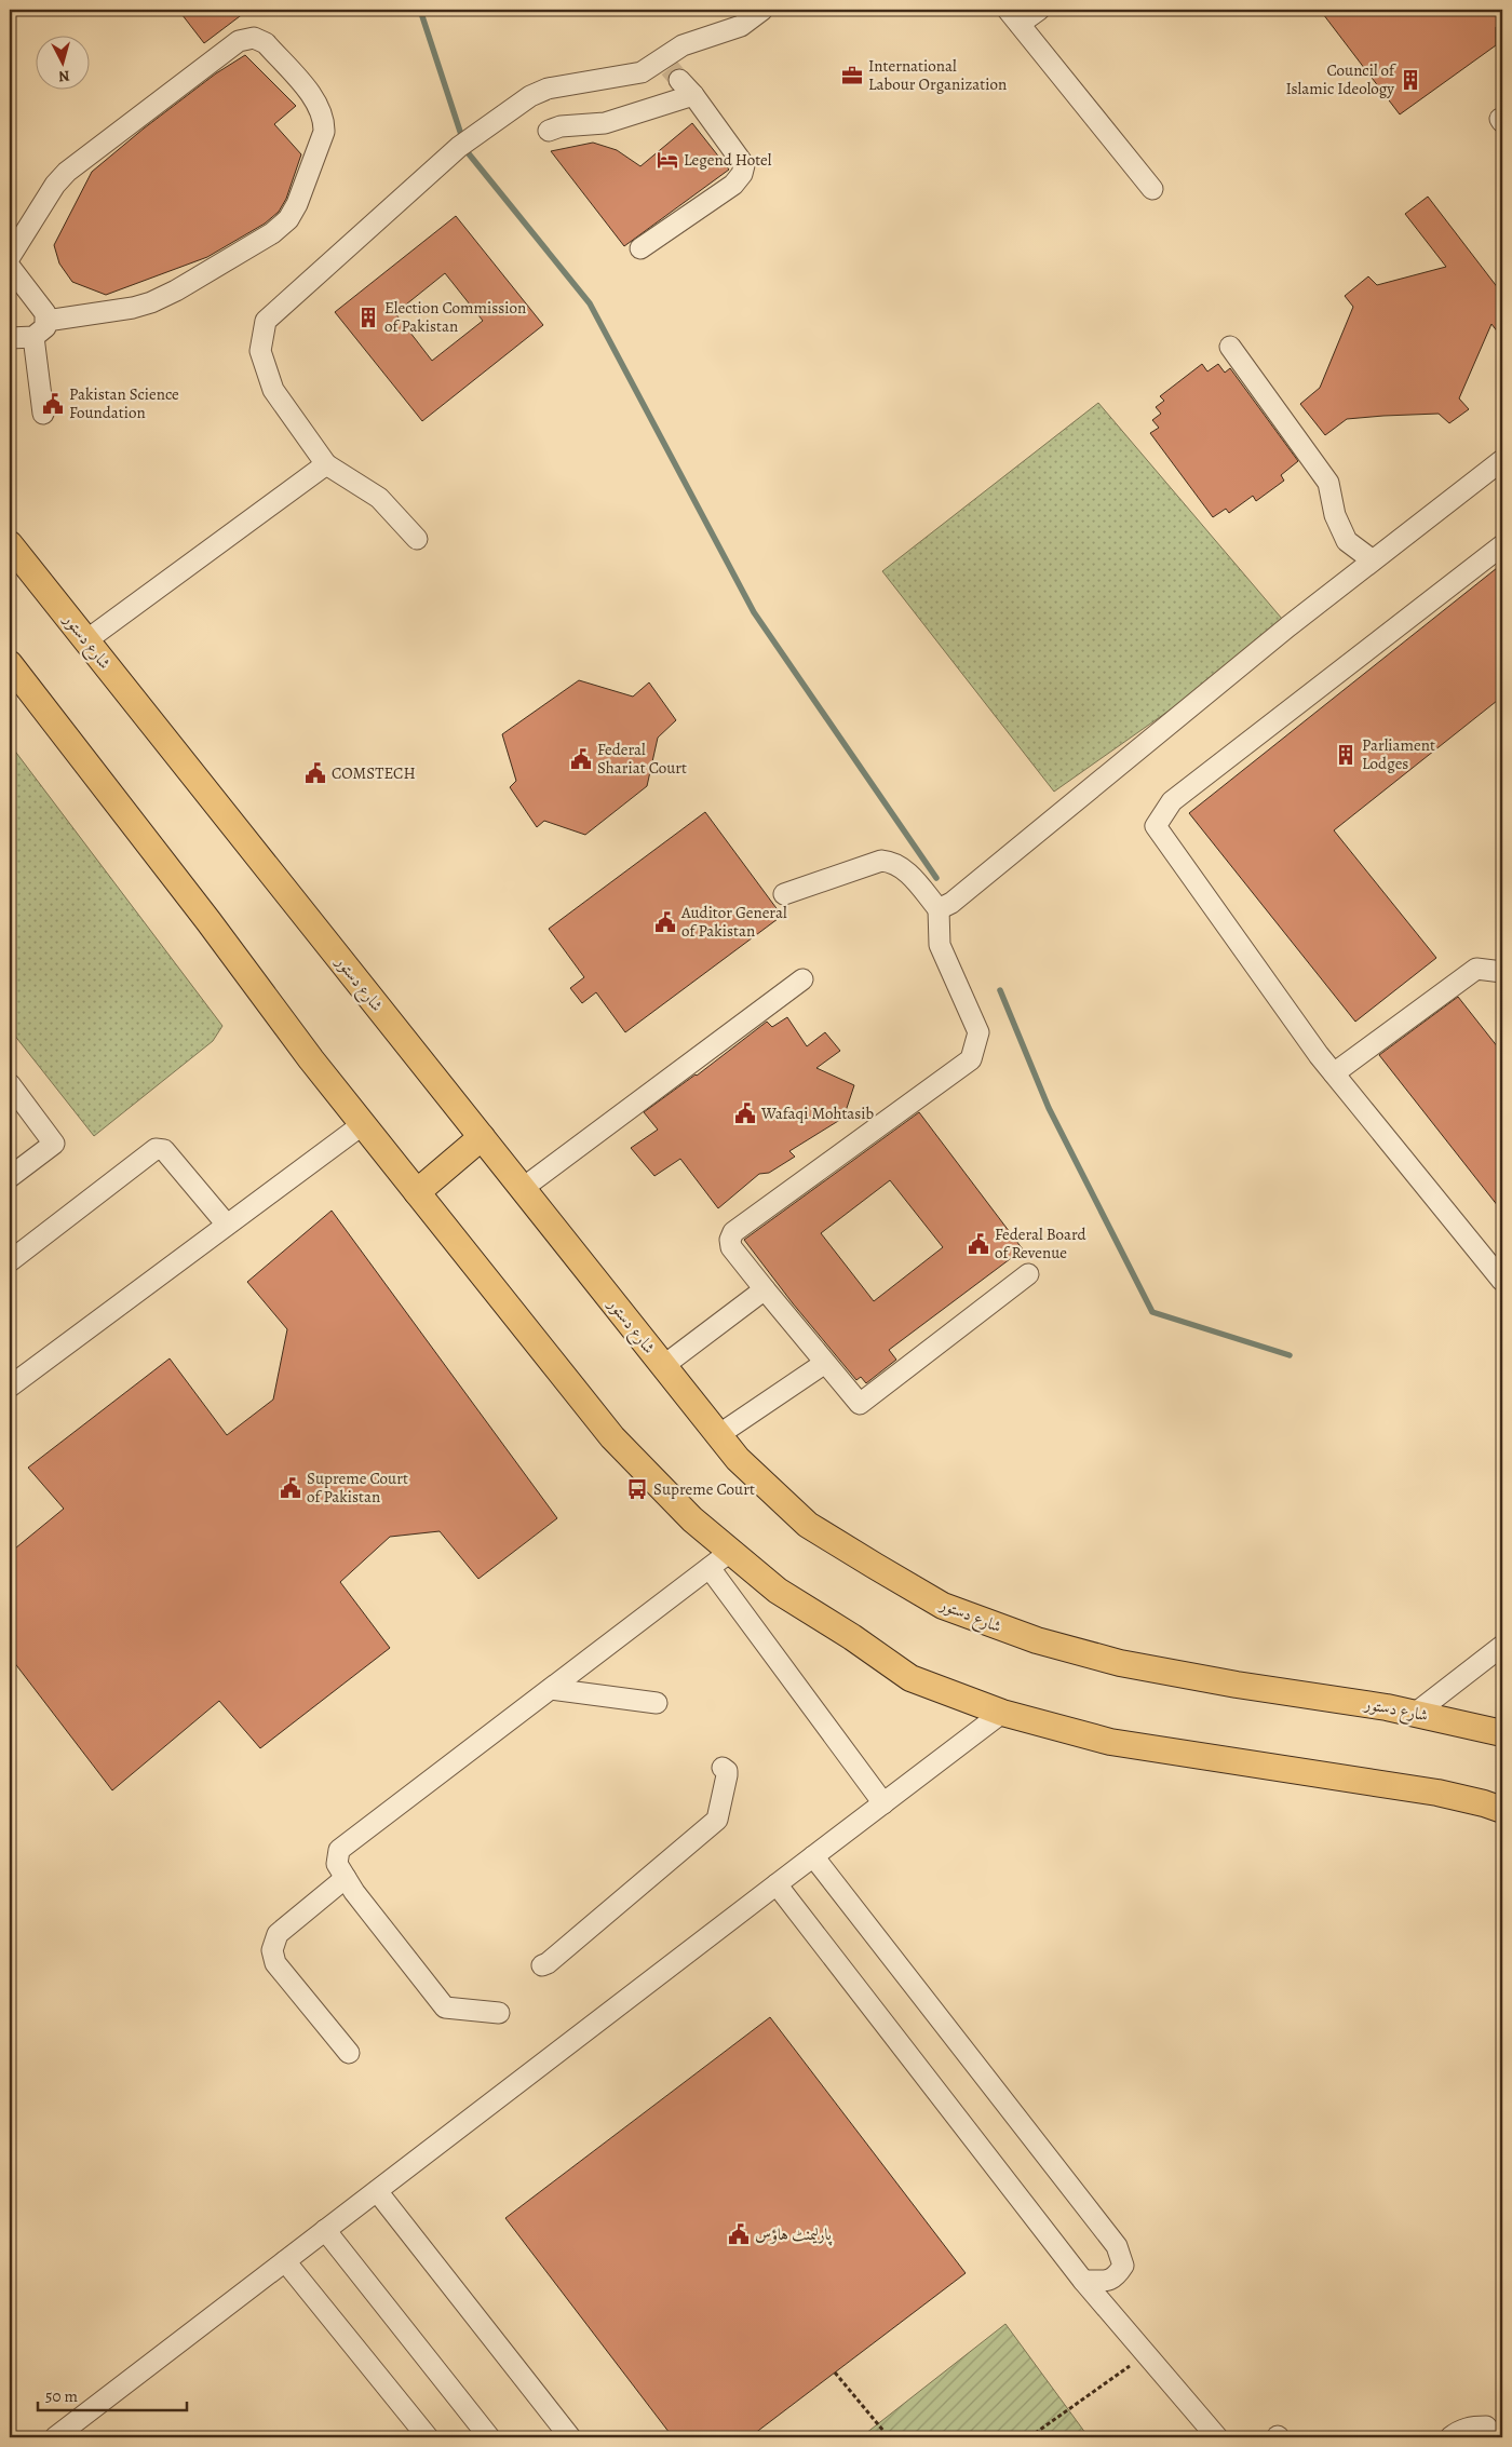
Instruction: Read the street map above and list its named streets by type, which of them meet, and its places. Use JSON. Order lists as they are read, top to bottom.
{
  "streets": {
    "main road": ["شارع دستور"]
  },
  "places": {
    "office": ["International Labour Organization"],
    "building": ["Council of Islamic Ideology", "Election Commission of Pakistan", "Parliament Lodges"],
    "hotel": ["Legend Hotel"],
    "public building": [
      "Pakistan Science Foundation",
      "Federal Shariat Court",
      "COMSTECH",
      "Auditor General of Pakistan",
      "Wafaqi Mohtasib",
      "Federal Board of Revenue",
      "Supreme Court of Pakistan",
      "پارلیمنٹ ہاؤس"
    ],
    "bus stop": ["Supreme Court"]
  },
  "scale_bar": "50 m",
  "north": "bottom"
}
